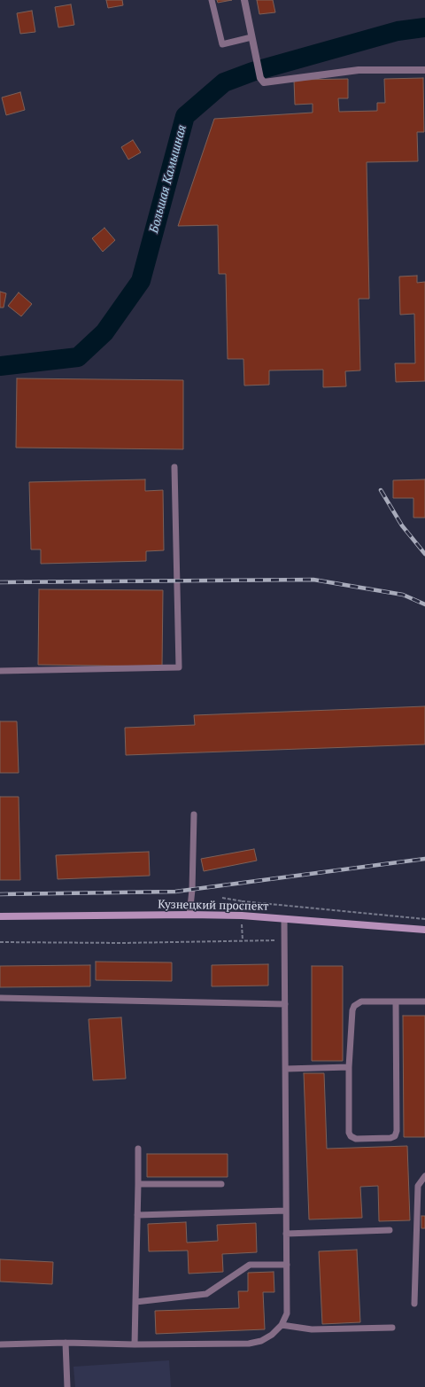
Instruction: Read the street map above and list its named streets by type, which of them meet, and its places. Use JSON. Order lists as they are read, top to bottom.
{
  "streets": {
    "street": ["Кузнецкий проспект"]
  },
  "water": ["Большая Камышная"]
}
